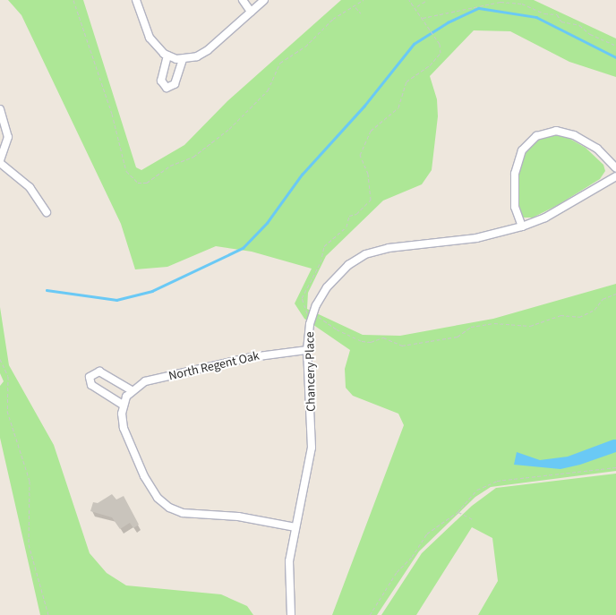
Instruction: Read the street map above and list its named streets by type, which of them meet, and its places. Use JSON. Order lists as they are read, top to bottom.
{
  "streets": {
    "street": ["North Regent Oak", "Chancery Place"]
  },
  "crossings": [
    ["North Regent Oak", "Chancery Place"]
  ]
}
